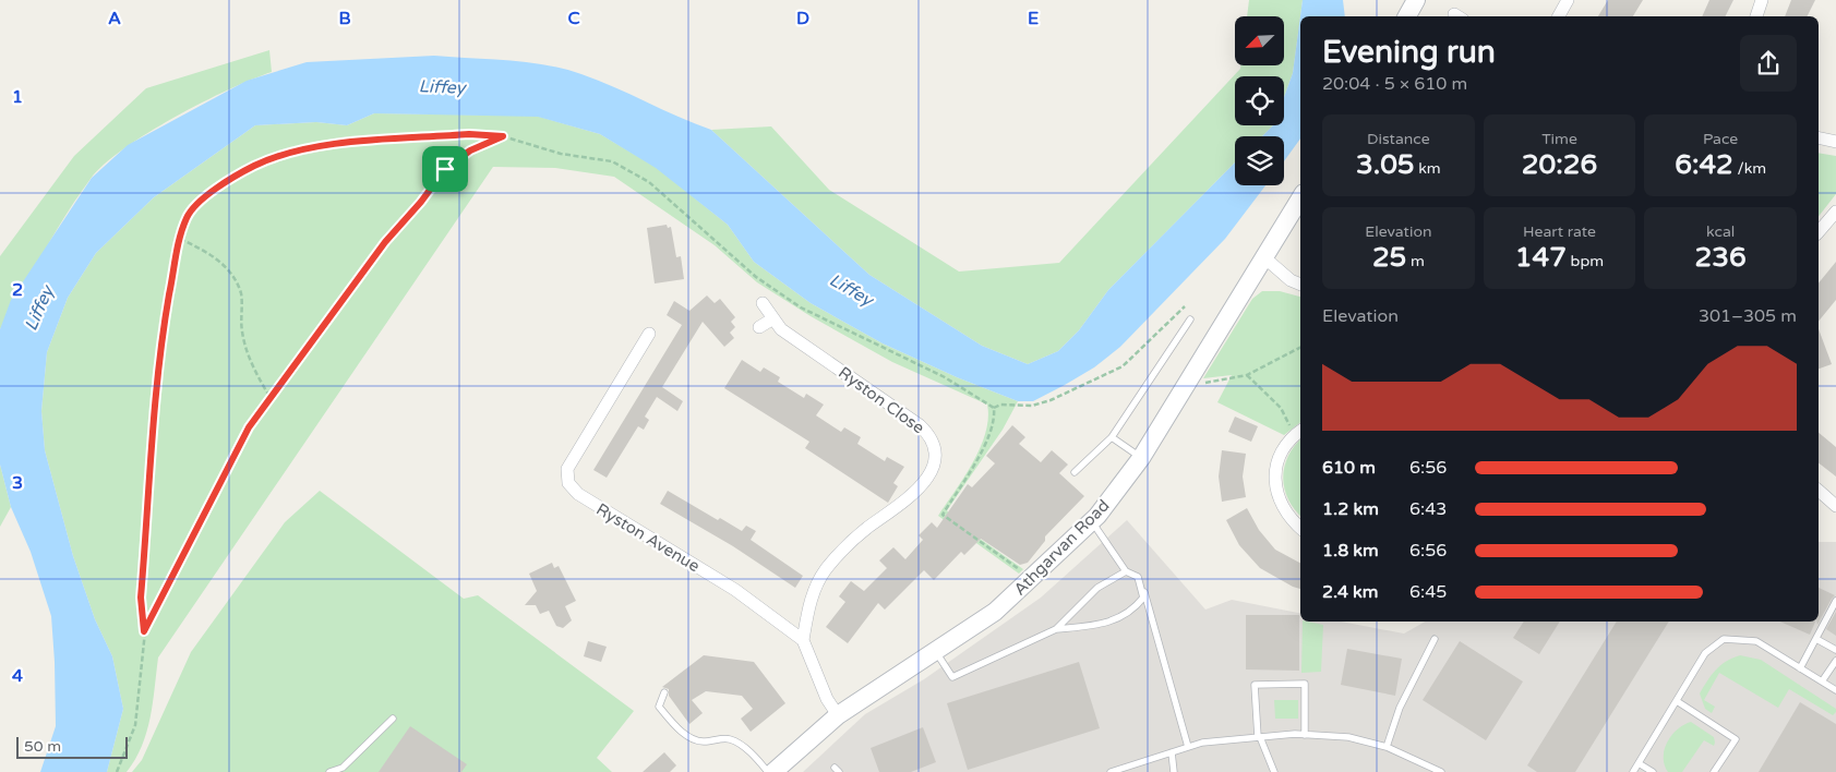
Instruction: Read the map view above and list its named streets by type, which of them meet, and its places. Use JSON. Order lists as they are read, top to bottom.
{
  "streets": {
    "main road": ["Athgarvan Road"],
    "street": ["Ryston Close", "Ryston Avenue"]
  },
  "crossings": [
    ["Ryston Close", "Ryston Avenue"]
  ],
  "water": ["Liffey"],
  "scale_bar": "50 m",
  "north": "bottom left",
  "page": {
    "heading": ["Evening run", "20:04 · 5 × 610 m"],
    "stats": [
      ["Distance", "3.05 km"],
      ["Time", "20:26"],
      ["Pace", "6:42 /km"],
      ["Elevation", "25 m"],
      ["Heart rate", "147 bpm"],
      ["kcal", "236"]
    ],
    "chart": ["Elevation", "301–305 m"],
    "list": [
      {
        "name": "610 m",
        "note": "6:56"
      },
      {
        "name": "1.2 km",
        "note": "6:43"
      },
      {
        "name": "1.8 km",
        "note": "6:56"
      },
      {
        "name": "2.4 km",
        "note": "6:45"
      }
    ],
    "scale": "50 m"
  },
  "grid": {
    "columns": [
      "A",
      "B",
      "C",
      "D",
      "E"
    ],
    "rows": [
      "1",
      "2",
      "3",
      "4"
    ]
  }
}
